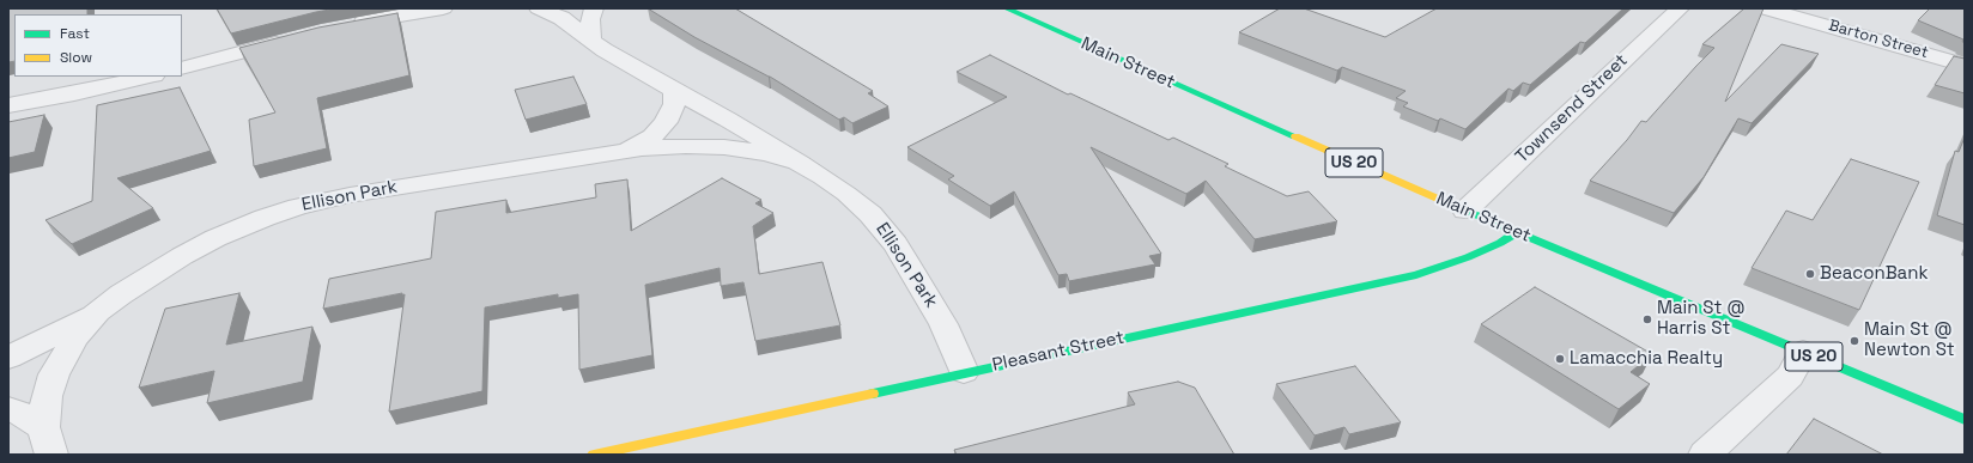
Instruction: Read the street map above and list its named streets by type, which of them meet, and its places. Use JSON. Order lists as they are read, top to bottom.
{
  "streets": {
    "main road": ["Main Street", "US 20", "Pleasant Street"],
    "street": ["Barton Street", "Townsend Street", "Ellison Park"]
  },
  "crossings": [
    ["Main Street", "Townsend Street"],
    ["Main Street", "Pleasant Street"],
    ["Ellison Park", "Pleasant Street"]
  ],
  "places": [
    "BeaconBank",
    "Main St @ Harris St",
    "Main St @ Newton St",
    "Lamacchia Realty"
  ],
  "legend": ["Fast", "Slow"]
}
